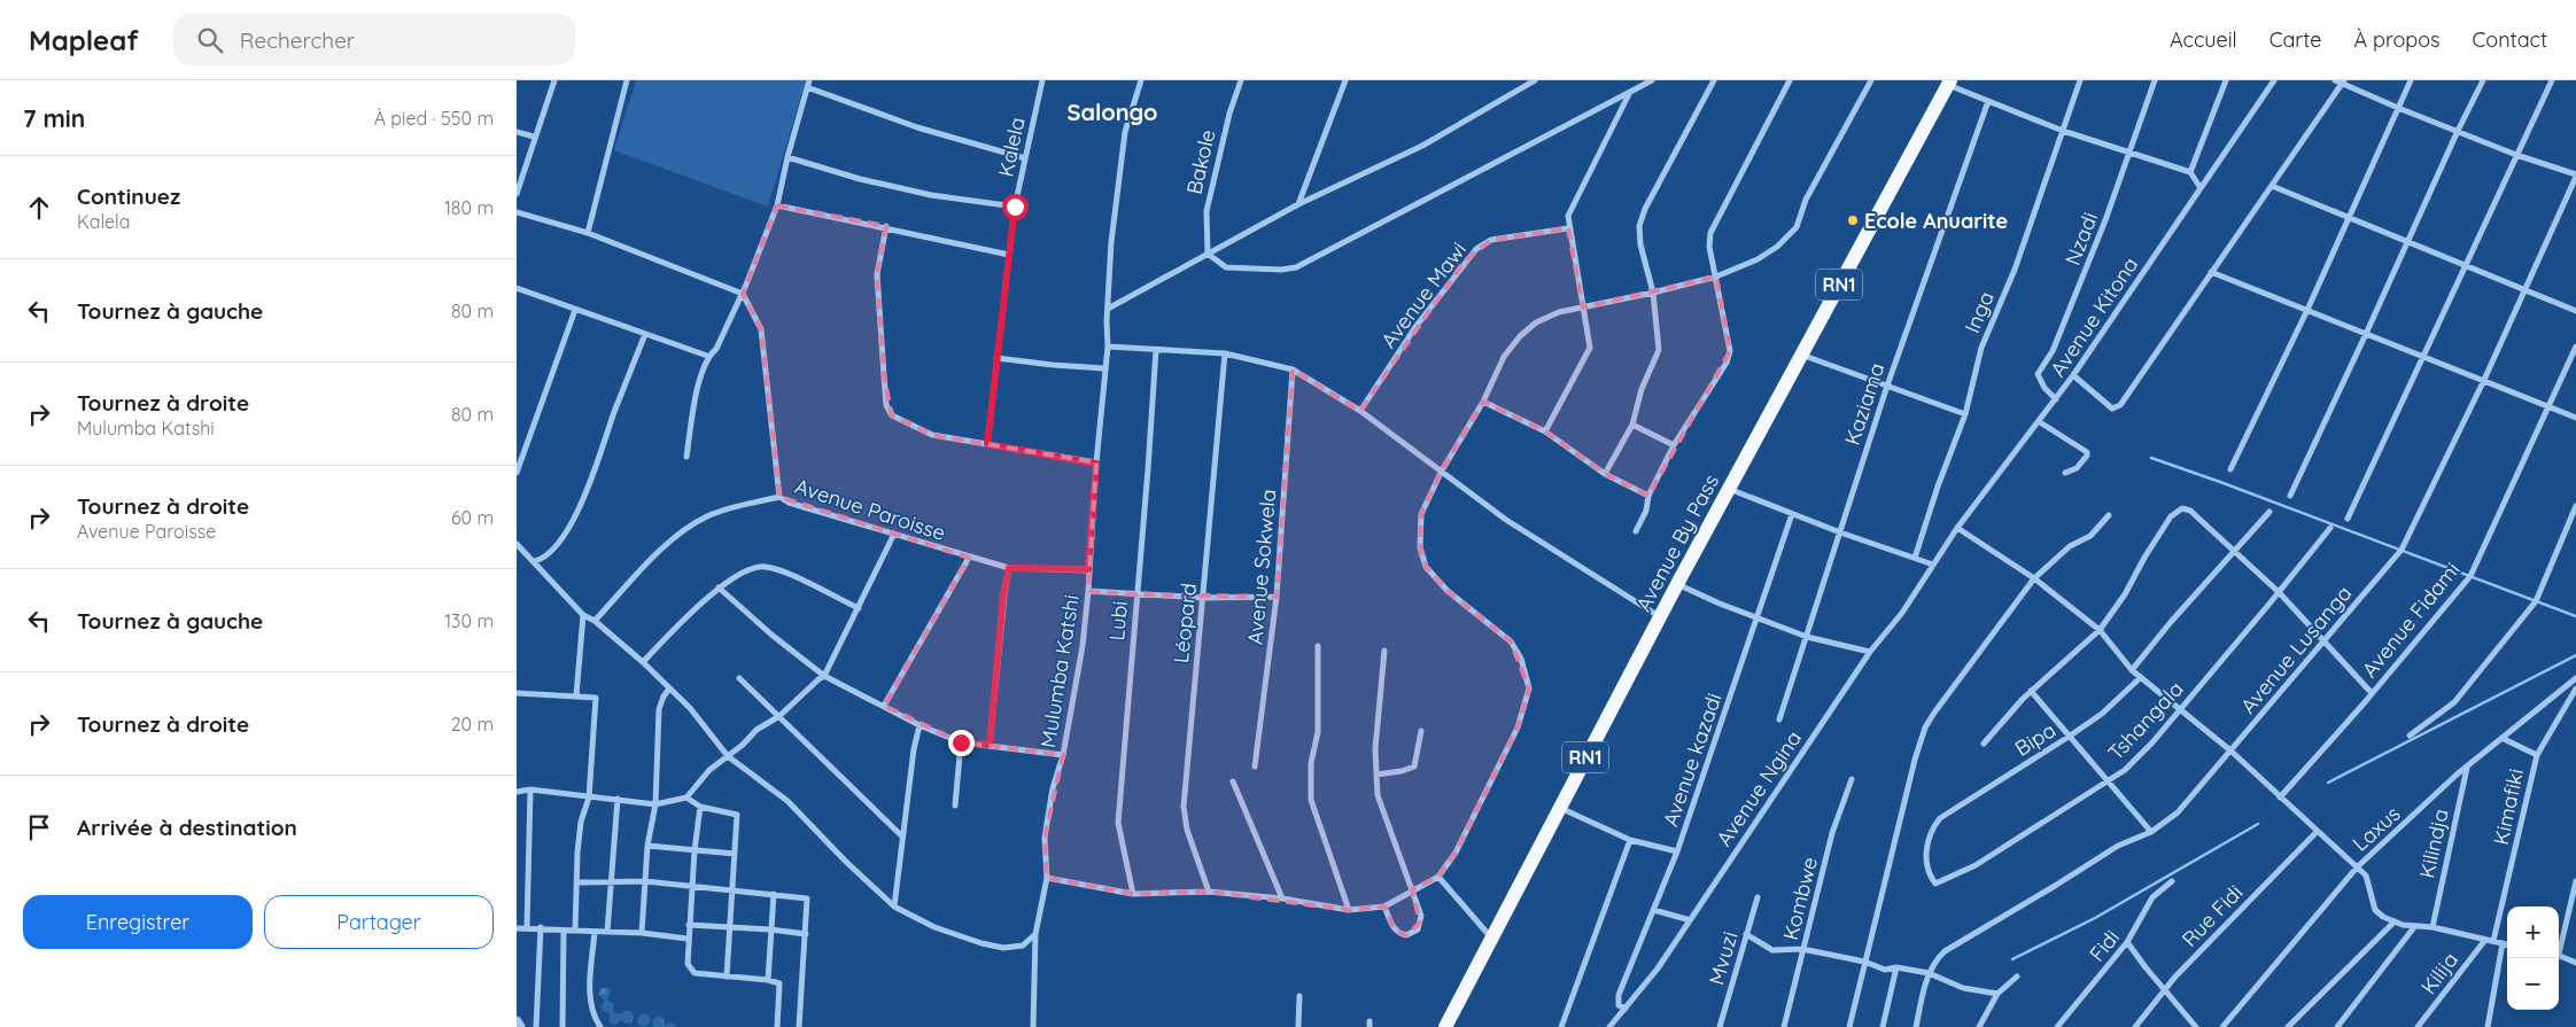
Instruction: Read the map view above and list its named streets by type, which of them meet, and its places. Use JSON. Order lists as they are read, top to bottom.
{
  "streets": {
    "highway": ["RN1", "Avenue By Pass"],
    "street": [
      "Kalela",
      "Bakole",
      "Nzadi",
      "Avenue Mawi",
      "Inga",
      "Avenue Kitona",
      "Kaziama",
      "Avenue Paroisse",
      "Avenue Sokwela",
      "Avenue Fidami",
      "Lubi",
      "Léopard",
      "Avenue Lusanga",
      "Mulumba Katshi",
      "Tshangala",
      "Bipa",
      "Avenue kazadi",
      "Avenue Ngina",
      "Kimafiki",
      "Laxus",
      "Kilindja",
      "Kombwe",
      "Rue Fidi",
      "Fidi",
      "Mvuzi",
      "Kilija"
    ]
  },
  "crossings": [
    ["Nzadi", "Avenue Kitona"],
    ["Avenue Kitona", "Avenue Ngina"],
    ["Avenue Paroisse", "Mulumba Katshi"],
    ["Tshangala", "Bipa"],
    ["Avenue kazadi", "Avenue Ngina"],
    ["Laxus", "Kilindja"]
  ],
  "districts": ["Salongo"],
  "places": ["Ecole Anuarite"],
  "page": {
    "header": "Mapleaf",
    "search": "Rechercher",
    "nav": [
      "Accueil",
      "Carte",
      "À propos",
      "Contact"
    ],
    "heading": ["7 min", "À pied · 550 m"],
    "list": [
      ["Continuez", "Kalela", "180 m"],
      ["Tournez à gauche", "80 m"],
      ["Tournez à droite", "Mulumba Katshi", "80 m"],
      ["Tournez à droite", "Avenue Paroisse", "60 m"],
      ["Tournez à gauche", "130 m"],
      ["Tournez à droite", "20 m"],
      "Arrivée à destination"
    ],
    "buttons": ["Enregistrer", "Partager"],
    "map_buttons": ["+", "−"]
  }
}
